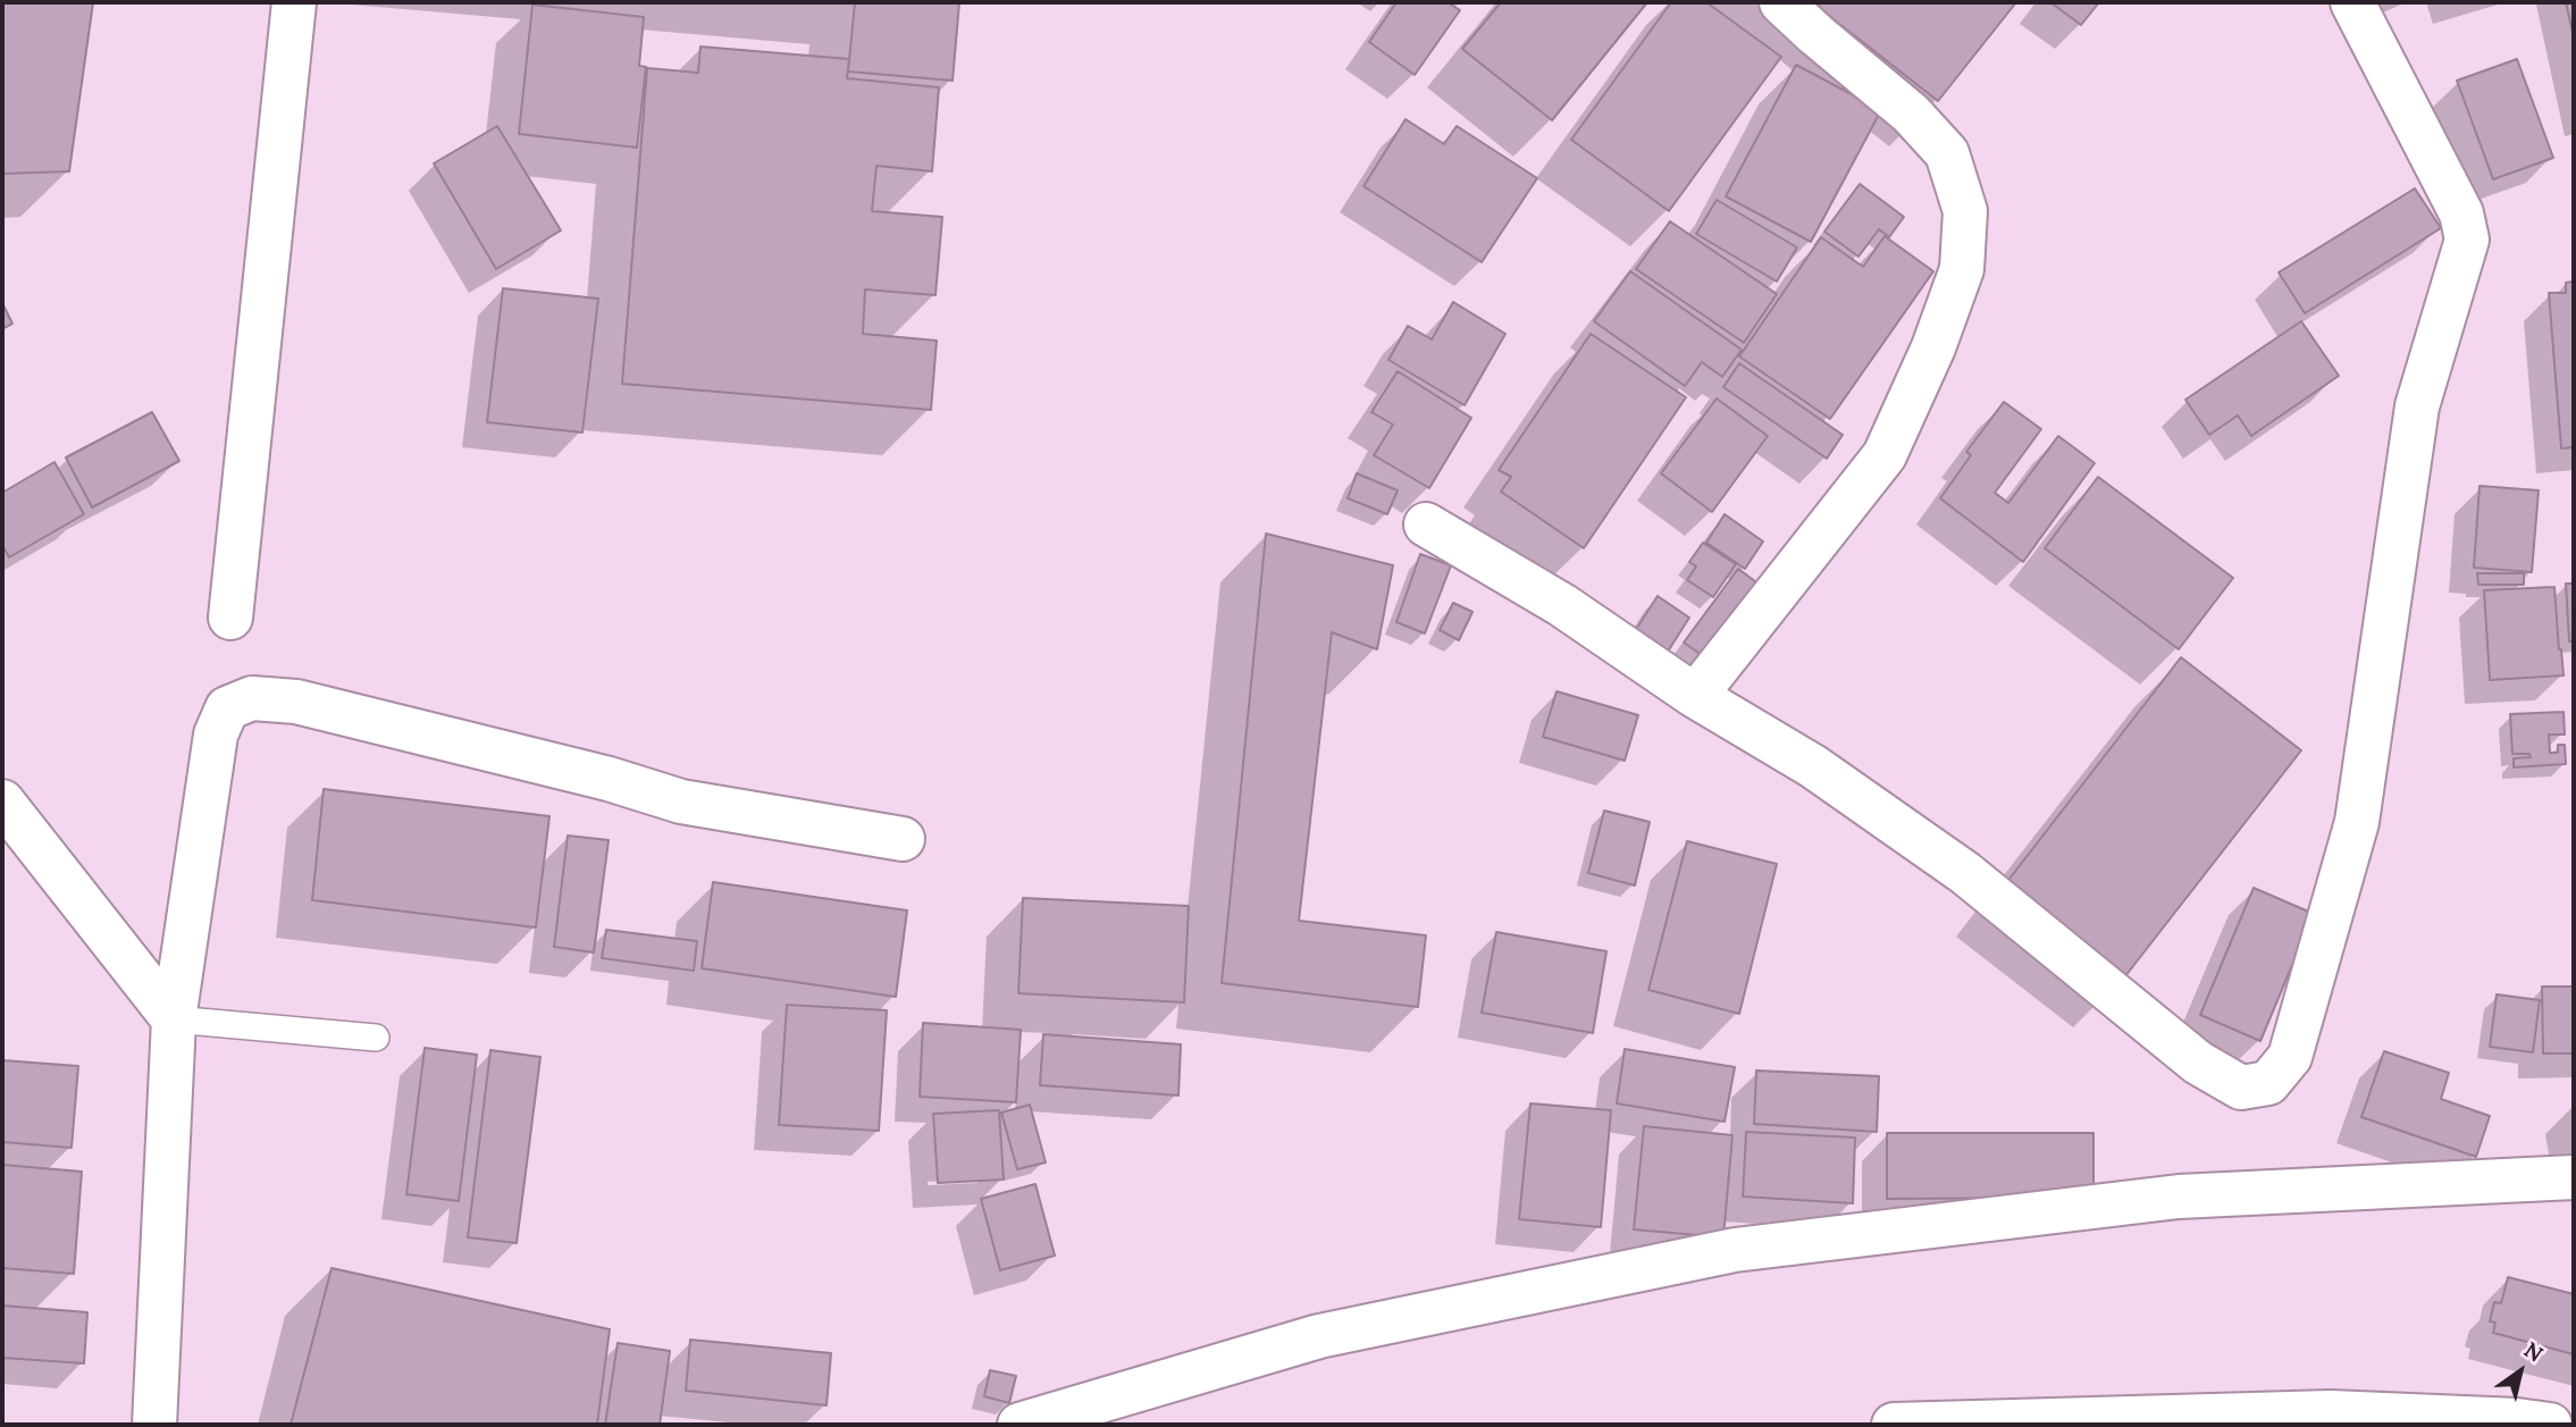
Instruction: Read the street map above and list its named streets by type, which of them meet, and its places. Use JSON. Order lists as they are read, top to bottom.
{
  "north": "top right"
}
